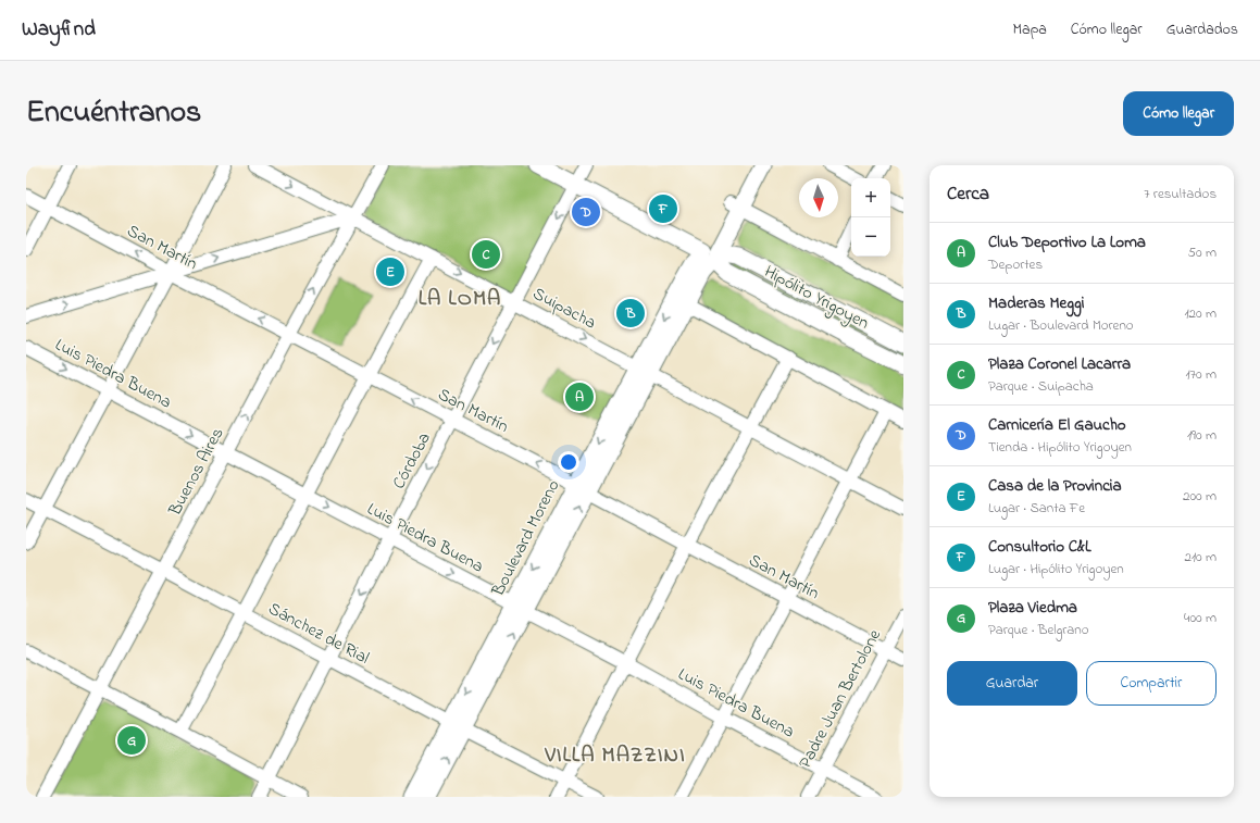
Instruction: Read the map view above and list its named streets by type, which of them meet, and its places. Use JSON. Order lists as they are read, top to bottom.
{
  "streets": {
    "main road": ["Hipólito Yrigoyen", "Boulevard Moreno"],
    "street": [
      "San Martín",
      "Suipacha",
      "Luis Piedra Buena",
      "Córdoba",
      "Buenos Aires",
      "Sánchez de Rial",
      "Padre Juan Bertolone"
    ]
  },
  "crossings": [
    ["San Martín", "Córdoba"],
    ["San Martín", "Buenos Aires"],
    ["San Martín", "Boulevard Moreno"],
    ["San Martín", "Padre Juan Bertolone"],
    ["Hipólito Yrigoyen", "Córdoba"],
    ["Hipólito Yrigoyen", "Boulevard Moreno"],
    ["Suipacha", "Córdoba"],
    ["Suipacha", "Buenos Aires"],
    ["Suipacha", "Boulevard Moreno"],
    ["Luis Piedra Buena", "Córdoba"],
    ["Luis Piedra Buena", "Buenos Aires"],
    ["Luis Piedra Buena", "Boulevard Moreno"],
    ["Luis Piedra Buena", "Padre Juan Bertolone"],
    ["Córdoba", "Sánchez de Rial"],
    ["Buenos Aires", "Sánchez de Rial"],
    ["Boulevard Moreno", "Sánchez de Rial"]
  ],
  "one_way": ["San Martín", "Suipacha", "Luis Piedra Buena"],
  "districts": ["LA LOMA", "VILLA MAZZINI"],
  "north": "bottom",
  "page": {
    "header": "Wayfind",
    "nav": ["Mapa", "Cómo llegar", "Guardados"],
    "title": "Encuéntranos",
    "buttons": [
      "Cómo llegar",
      ["Guardar", "Compartir"]
    ],
    "heading": ["Cerca", "7 resultados"],
    "map_buttons": ["+", "−"],
    "pins": [
      "F",
      "D",
      "C",
      "E",
      "B",
      "A",
      "G"
    ],
    "list": [
      {
        "mark": "A",
        "name": "Club Deportivo La Loma",
        "note": "Deportes",
        "value": "50 m"
      },
      {
        "mark": "B",
        "name": "Maderas Meggi",
        "note": "Lugar · Boulevard Moreno",
        "value": "120 m"
      },
      {
        "mark": "C",
        "name": "Plaza Coronel Lacarra",
        "note": "Parque · Suipacha",
        "value": "170 m"
      },
      {
        "mark": "D",
        "name": "Carnicería El Gaucho",
        "note": "Tienda · Hipólito Yrigoyen",
        "value": "190 m"
      },
      {
        "mark": "E",
        "name": "Casa de la Provincia",
        "note": "Lugar · Santa Fe",
        "value": "200 m"
      },
      {
        "mark": "F",
        "name": "Consultorio C&L",
        "note": "Lugar · Hipólito Yrigoyen",
        "value": "210 m"
      },
      {
        "mark": "G",
        "name": "Plaza Viedma",
        "note": "Parque · Belgrano",
        "value": "400 m"
      }
    ]
  }
}
